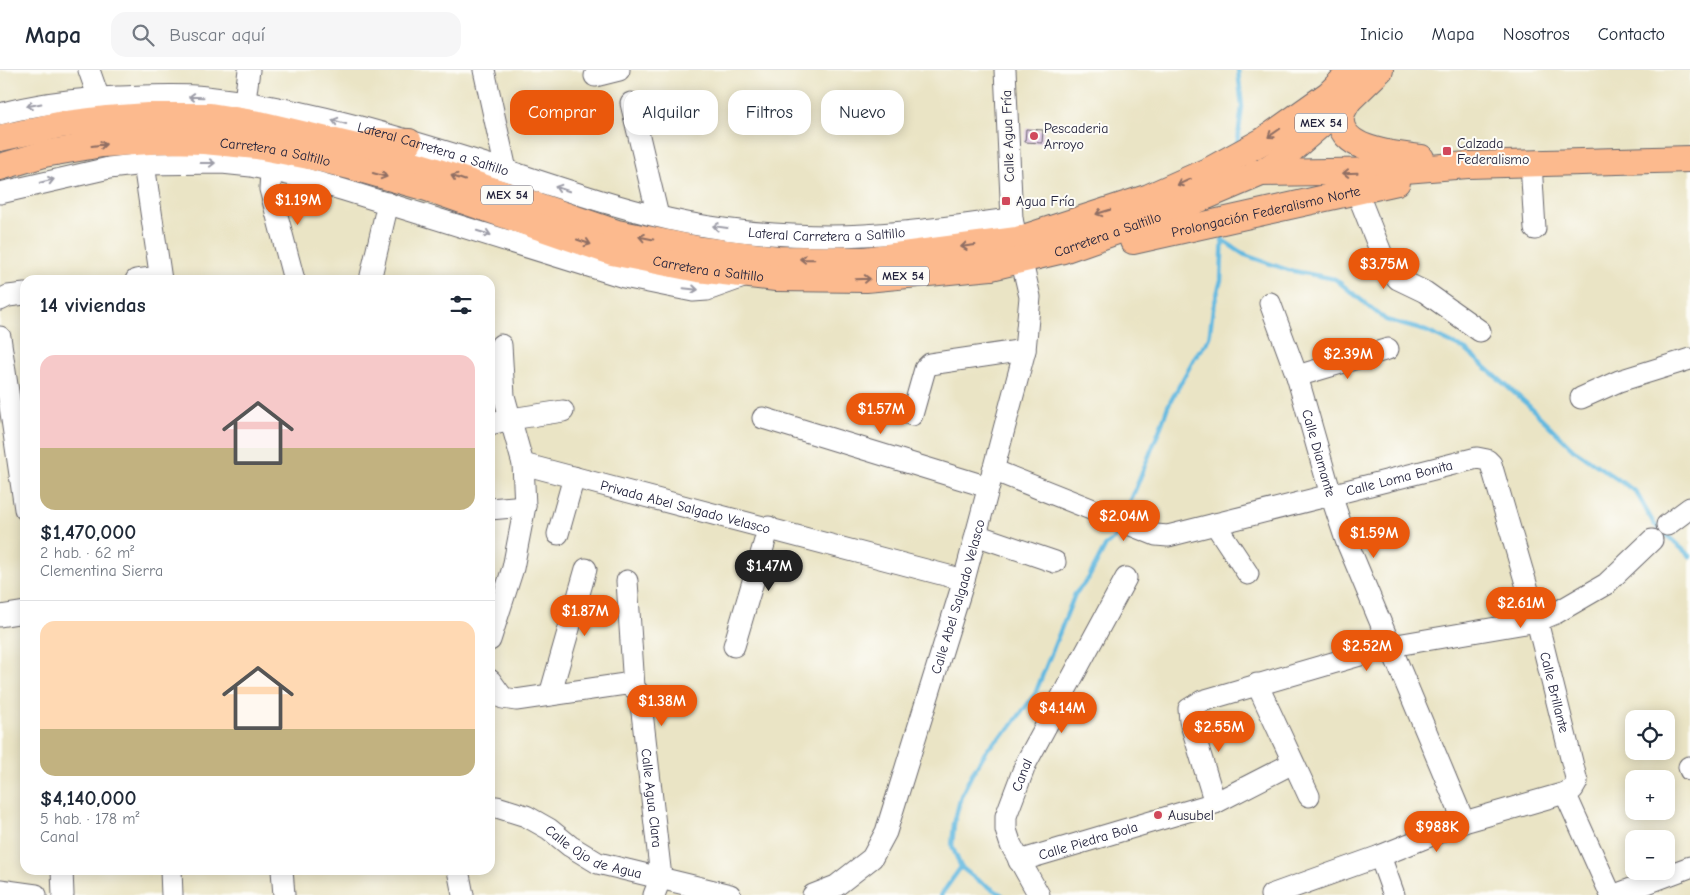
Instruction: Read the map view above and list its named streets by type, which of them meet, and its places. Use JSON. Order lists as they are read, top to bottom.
{
  "streets": {
    "main road": ["MEX 54", "Carretera a Saltillo", "Prolongación Federalismo Norte"],
    "street": [
      "Calle Agua Fría",
      "Lateral Carretera a Saltillo",
      "Calle Diamante",
      "Calle Loma Bonita",
      "Privada Abel Salgado Velasco",
      "Calle Abel Salgado Velasco",
      "Calle Brillante",
      "Canal",
      "Calle Agua Clara",
      "Calle Piedra Bola",
      "Calle Ojo de Agua"
    ]
  },
  "crossings": [
    ["Calle Agua Fría", "Lateral Carretera a Saltillo"],
    ["Calle Agua Fría", "Carretera a Saltillo"],
    ["Calle Agua Fría", "Calle Abel Salgado Velasco"],
    ["Lateral Carretera a Saltillo", "Carretera a Saltillo"],
    ["Lateral Carretera a Saltillo", "Calle Abel Salgado Velasco"],
    ["Carretera a Saltillo", "Prolongación Federalismo Norte"],
    ["Carretera a Saltillo", "Calle Abel Salgado Velasco"],
    ["Calle Diamante", "Calle Loma Bonita"],
    ["Calle Loma Bonita", "Calle Abel Salgado Velasco"],
    ["Calle Loma Bonita", "Calle Brillante"],
    ["Privada Abel Salgado Velasco", "Calle Abel Salgado Velasco"],
    ["Canal", "Calle Piedra Bola"],
    ["Calle Agua Clara", "Calle Ojo de Agua"]
  ],
  "places": {
    "other": ["Pescaderia Arroyo", "Ausubel"],
    "transit": ["Calzada Federalismo", "Agua Fría"]
  },
  "page": {
    "header": "Mapa",
    "search": "Buscar aquí",
    "nav": [
      "Inicio",
      "Mapa",
      "Nosotros",
      "Contacto"
    ],
    "chip": [
      "Comprar",
      "Alquilar",
      "Filtros",
      "Nuevo"
    ],
    "price": [
      "$1.19M",
      "$3.75M",
      "$2.39M",
      "$1.57M",
      "$2.04M",
      "$1.59M",
      "$1.47M",
      "$2.61M",
      "$1.87M",
      "$2.52M",
      "$1.38M",
      "$4.14M",
      "$2.55M",
      "$988K"
    ],
    "heading": "14 viviendas",
    "list": [
      {
        "name": "$1,470,000",
        "note": "2 hab. · 62 m² · Clementina Sierra"
      },
      {
        "name": "$4,140,000",
        "note": "5 hab. · 178 m² · Canal"
      }
    ],
    "map_buttons": ["+", "−"]
  }
}
